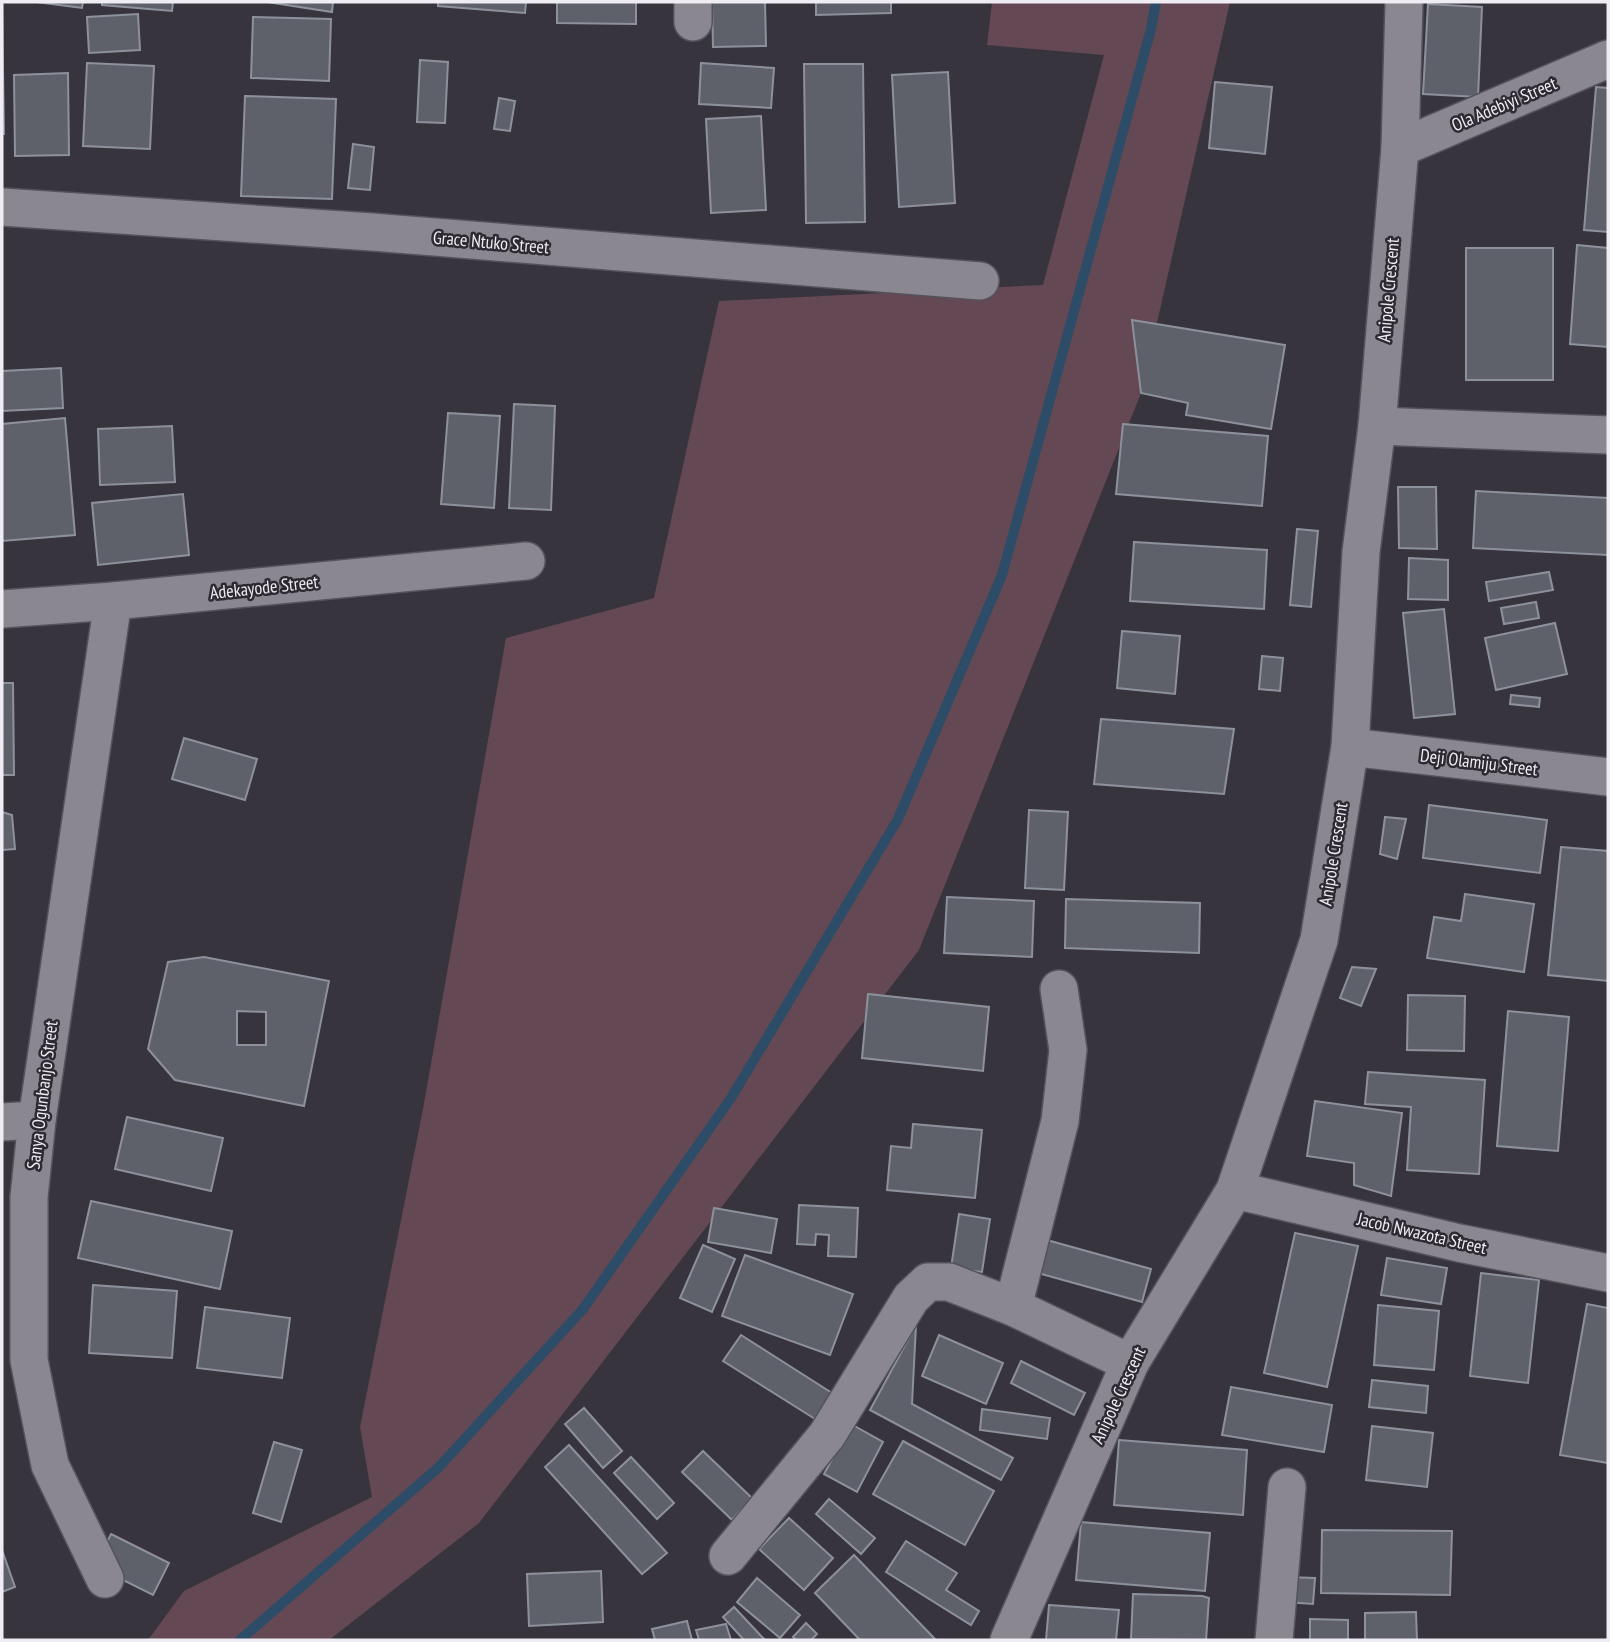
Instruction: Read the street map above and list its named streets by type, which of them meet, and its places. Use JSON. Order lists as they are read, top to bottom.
{
  "streets": {
    "street": [
      "Ola Adebiyi Street",
      "Grace Ntuko Street",
      "Anipole Crescent",
      "Adekayode Street",
      "Deji Olamiju Street",
      "Sanya Ogunbanjo Street",
      "Jacob Nwazota Street"
    ]
  },
  "crossings": [
    ["Ola Adebiyi Street", "Anipole Crescent"],
    ["Anipole Crescent", "Deji Olamiju Street"],
    ["Anipole Crescent", "Jacob Nwazota Street"],
    ["Adekayode Street", "Sanya Ogunbanjo Street"]
  ]
}
